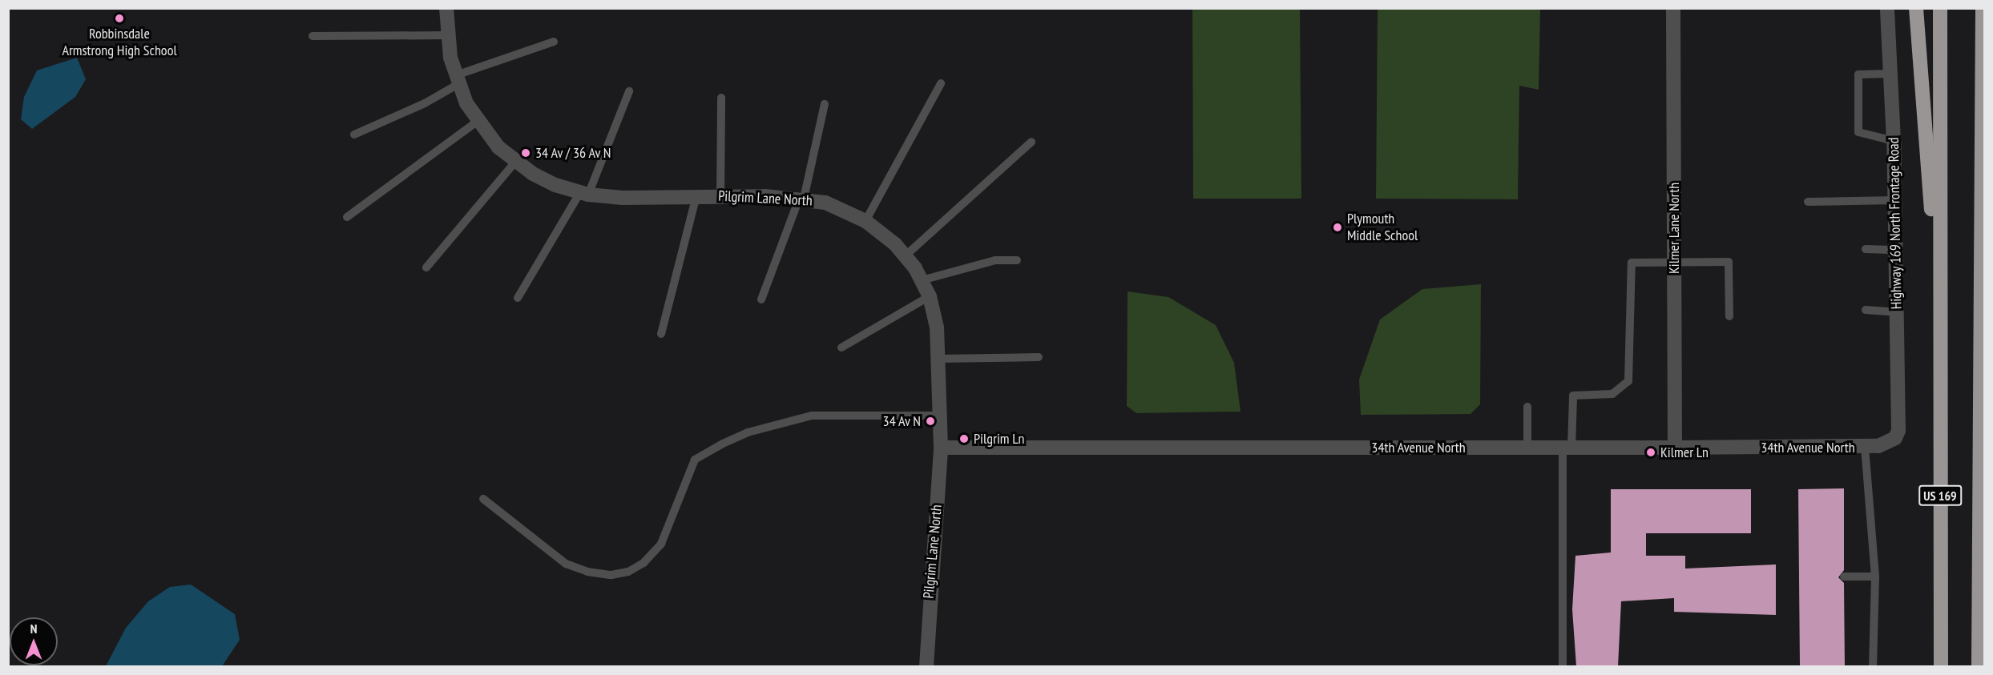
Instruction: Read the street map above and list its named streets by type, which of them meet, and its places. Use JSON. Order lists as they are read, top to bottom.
{
  "streets": {
    "highway": ["US 169"],
    "street": [
      "Pilgrim Lane North",
      "Highway 169 North Frontage Road",
      "Kilmer Lane North",
      "34th Avenue North"
    ]
  },
  "crossings": [
    ["Pilgrim Lane North", "34th Avenue North"],
    ["Highway 169 North Frontage Road", "34th Avenue North"],
    ["Kilmer Lane North", "34th Avenue North"]
  ],
  "places": [
    "Robbinsdale Armstrong High School",
    "34 Av / 36 Av N",
    "Plymouth Middle School",
    "34 Av N",
    "Pilgrim Ln",
    "Kilmer Ln"
  ],
  "north": "top"
}
